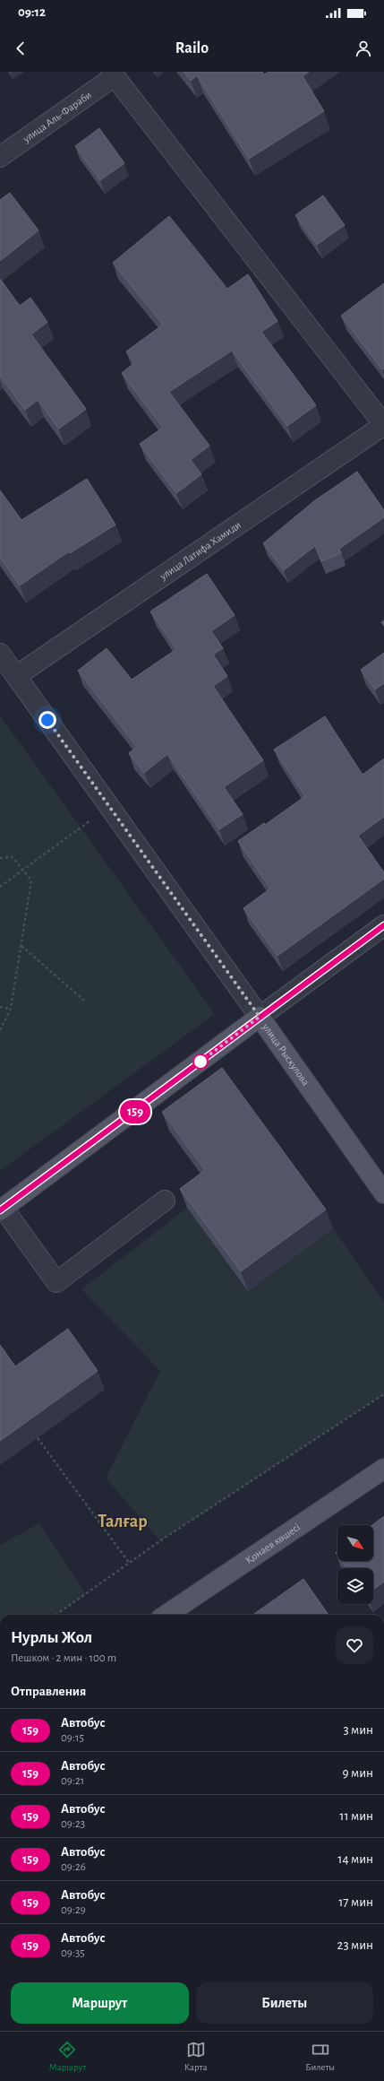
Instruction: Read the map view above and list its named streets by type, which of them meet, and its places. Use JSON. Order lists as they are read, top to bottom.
{
  "streets": {
    "main road": ["улица Рыскулова", "Қонаев көшесі"],
    "street": ["улица Аль-Фараби", "улица Латифа Хамиди"]
  },
  "crossings": [
    ["улица Латифа Хамиди", "улица Рыскулова"]
  ],
  "districts": ["Талғар"],
  "lines": ["bus line 159"],
  "north": "bottom right",
  "page": {
    "status": "09:12",
    "header": "Railo",
    "on_map": "159",
    "heading": [
      ["Нурлы Жол", "Пешком · 2 мин · 100 m"],
      "Отправления"
    ],
    "list": [
      {
        "mark": "159",
        "name": "Автобус",
        "note": "09:15",
        "value": "3 мин"
      },
      {
        "mark": "159",
        "name": "Автобус",
        "note": "09:21",
        "value": "9 мин"
      },
      {
        "mark": "159",
        "name": "Автобус",
        "note": "09:23",
        "value": "11 мин"
      },
      {
        "mark": "159",
        "name": "Автобус",
        "note": "09:26",
        "value": "14 мин"
      },
      {
        "mark": "159",
        "name": "Автобус",
        "note": "09:29",
        "value": "17 мин"
      },
      {
        "mark": "159",
        "name": "Автобус",
        "note": "09:35",
        "value": "23 мин"
      }
    ],
    "buttons": ["Маршрут", "Билеты"],
    "tabs": ["Маршрут", "Карта", "Билеты"]
  }
}
